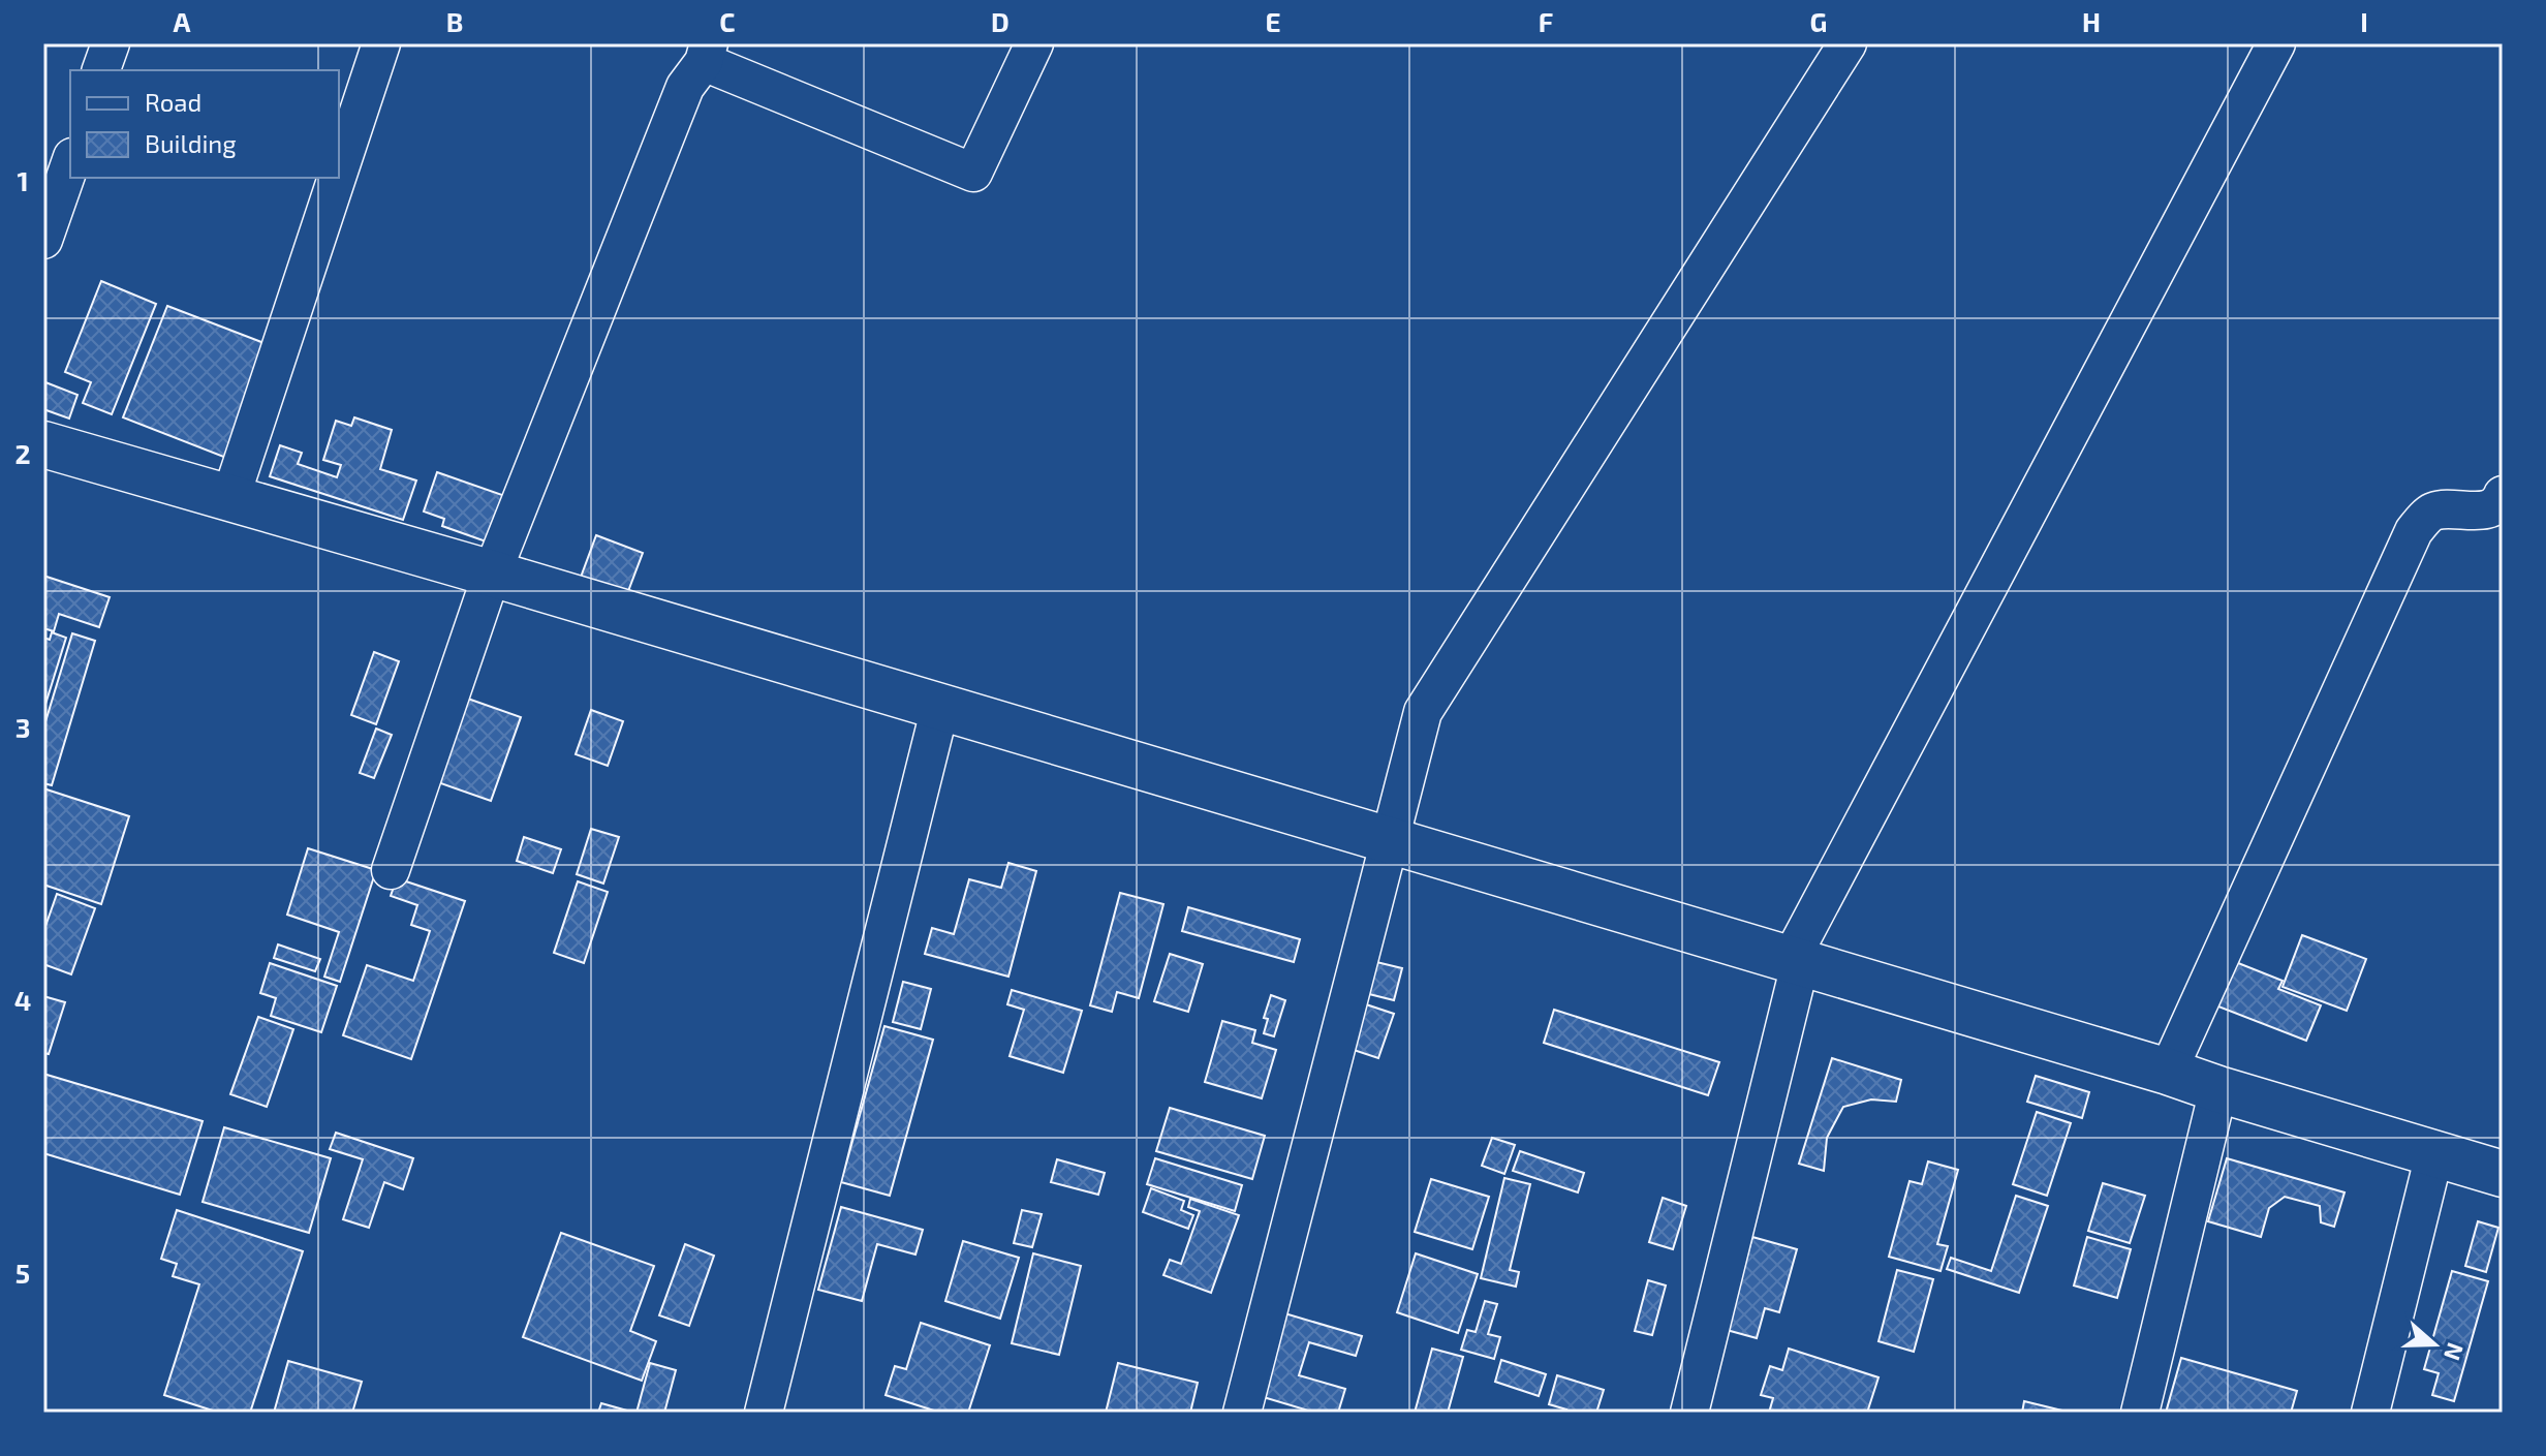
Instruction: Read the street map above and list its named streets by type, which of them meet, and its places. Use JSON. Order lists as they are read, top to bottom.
{
  "legend": ["Road", "Building"],
  "north": "right",
  "grid": {
    "columns": [
      "A",
      "B",
      "C",
      "D",
      "E",
      "F",
      "G",
      "H",
      "I"
    ],
    "rows": [
      "1",
      "2",
      "3",
      "4",
      "5"
    ]
  }
}
